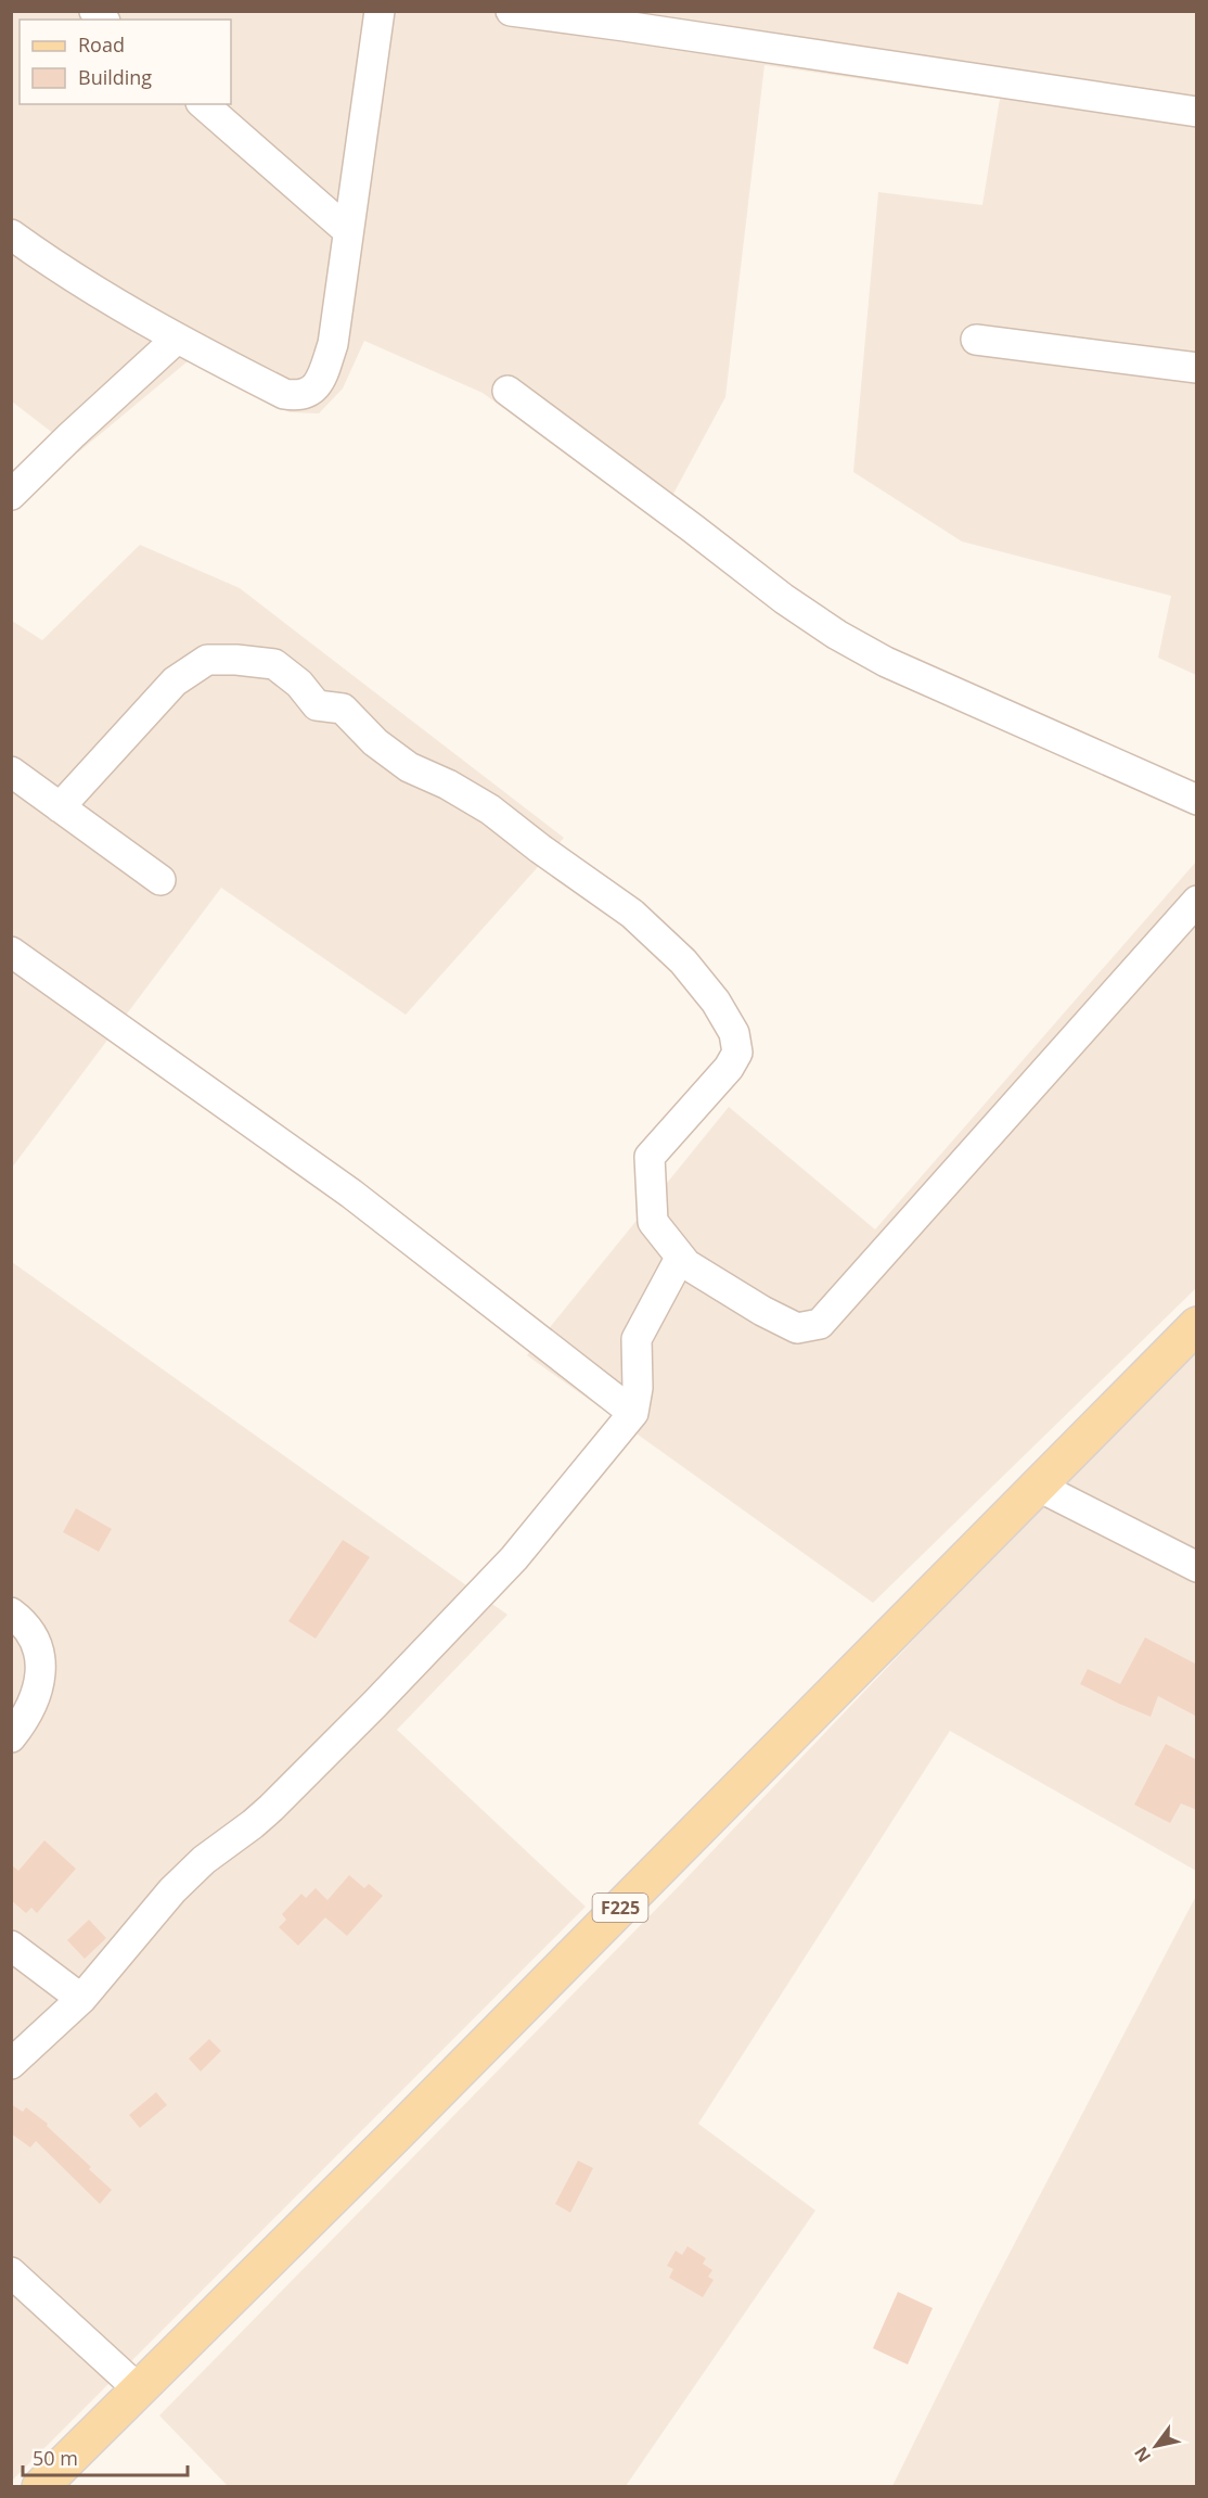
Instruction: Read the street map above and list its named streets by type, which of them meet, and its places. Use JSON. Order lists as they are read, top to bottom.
{
  "streets": {
    "main road": ["F225"]
  },
  "legend": ["Road", "Building"],
  "scale_bar": "50 m",
  "north": "bottom left"
}
